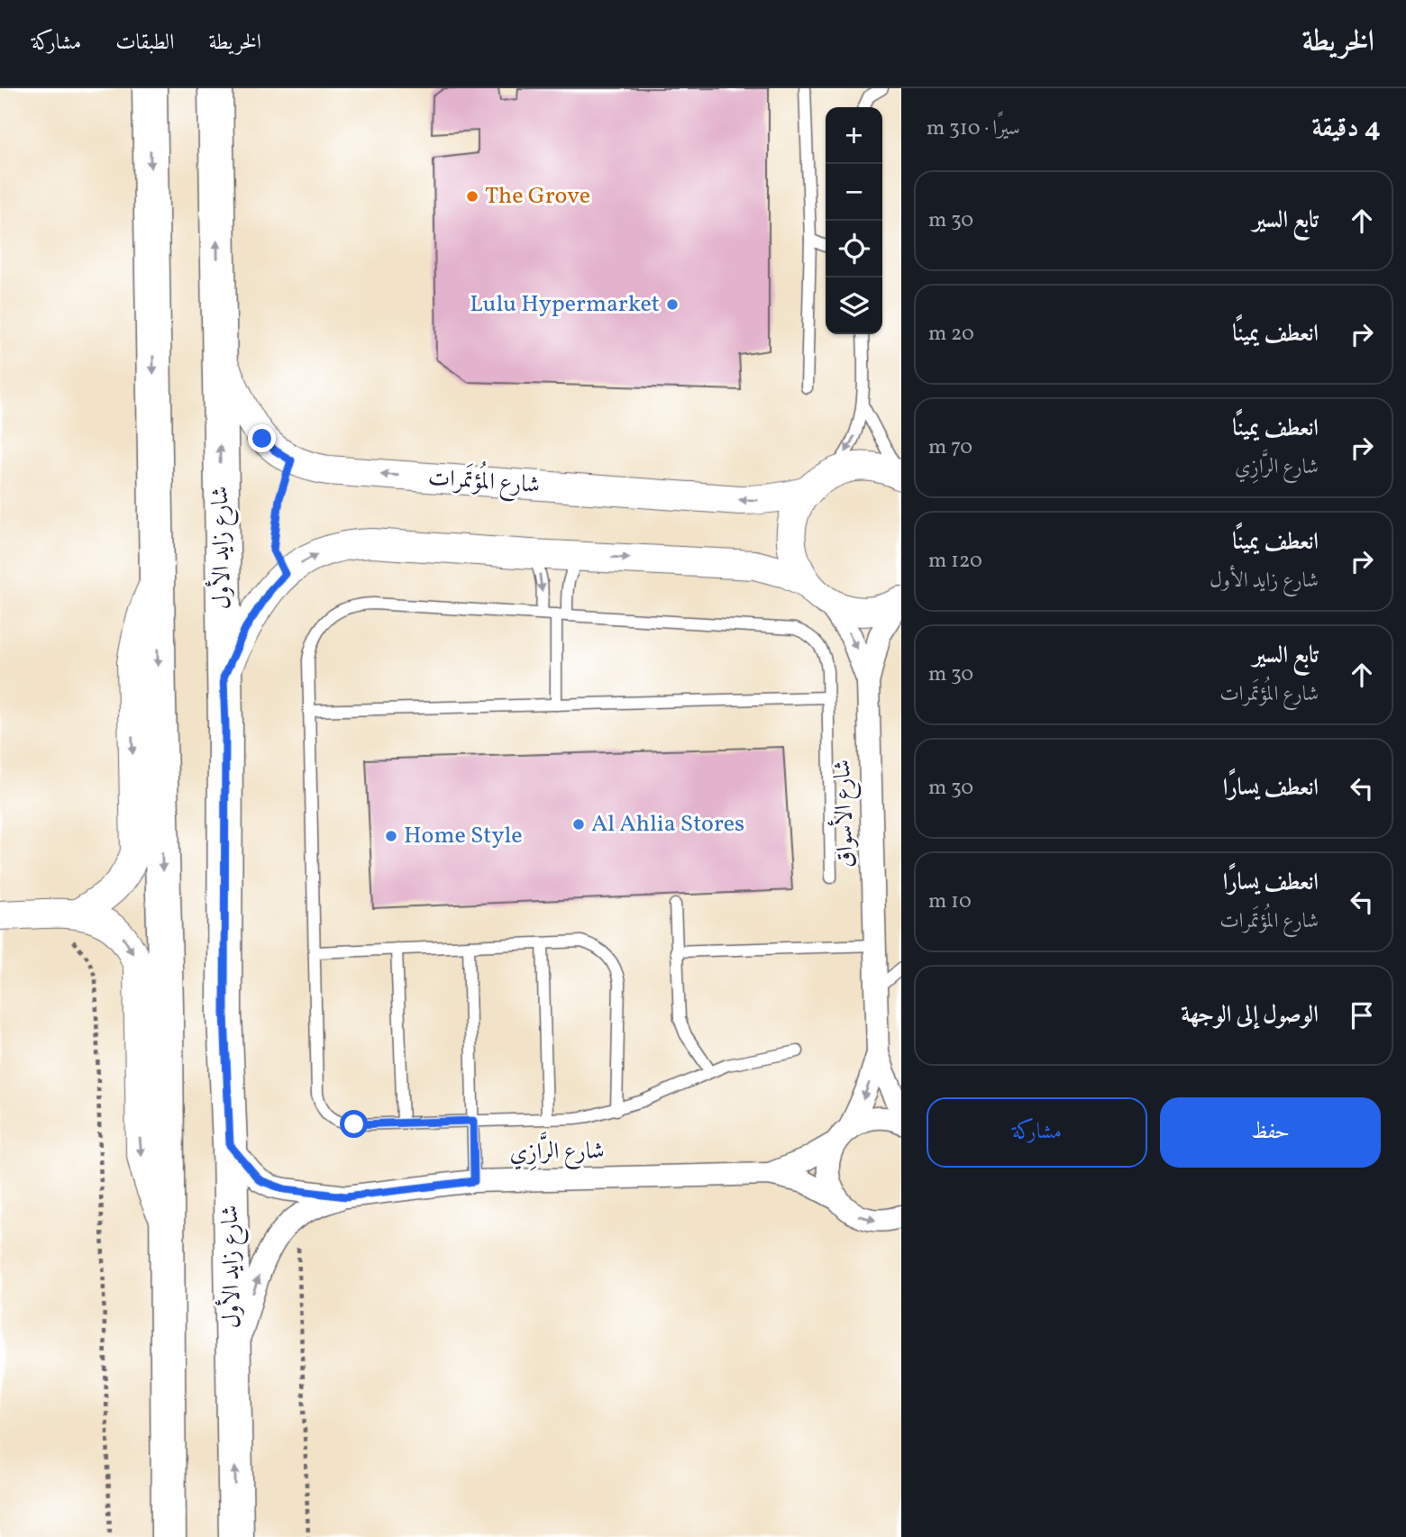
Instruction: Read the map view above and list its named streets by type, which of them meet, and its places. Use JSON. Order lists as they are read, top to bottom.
{
  "streets": {
    "main road": ["شارع زايد الأول"],
    "street": ["شارع المُؤتَمرات", "شارع الأسواق", "شارع الرَّازِي"]
  },
  "crossings": [
    ["شارع المُؤتَمرات", "شارع زايد الأول"],
    ["شارع زايد الأول", "شارع الرَّازِي"],
    ["شارع الأسواق", "شارع الرَّازِي"]
  ],
  "places": [
    "The Grove",
    "Lulu Hypermarket",
    "Al Ahlia Stores",
    "Home Style"
  ],
  "page": {
    "header": "الخريطة",
    "nav": ["الخريطة", "الطبقات", "مشاركة"],
    "heading": ["4 دقيقة", "سيرًا · 310 m"],
    "map_buttons": ["+", "−"],
    "list": [
      ["تابع السير", "30 m"],
      ["انعطف يمينًا", "20 m"],
      ["انعطف يمينًا", "شارع الرَّازِي", "70 m"],
      ["انعطف يمينًا", "شارع زايد الأول", "120 m"],
      ["تابع السير", "شارع المُؤتَمرات", "30 m"],
      ["انعطف يسارًا", "30 m"],
      ["انعطف يسارًا", "شارع المُؤتَمرات", "10 m"],
      "الوصول إلى الوجهة"
    ],
    "buttons": ["حفظ", "مشاركة"]
  }
}
